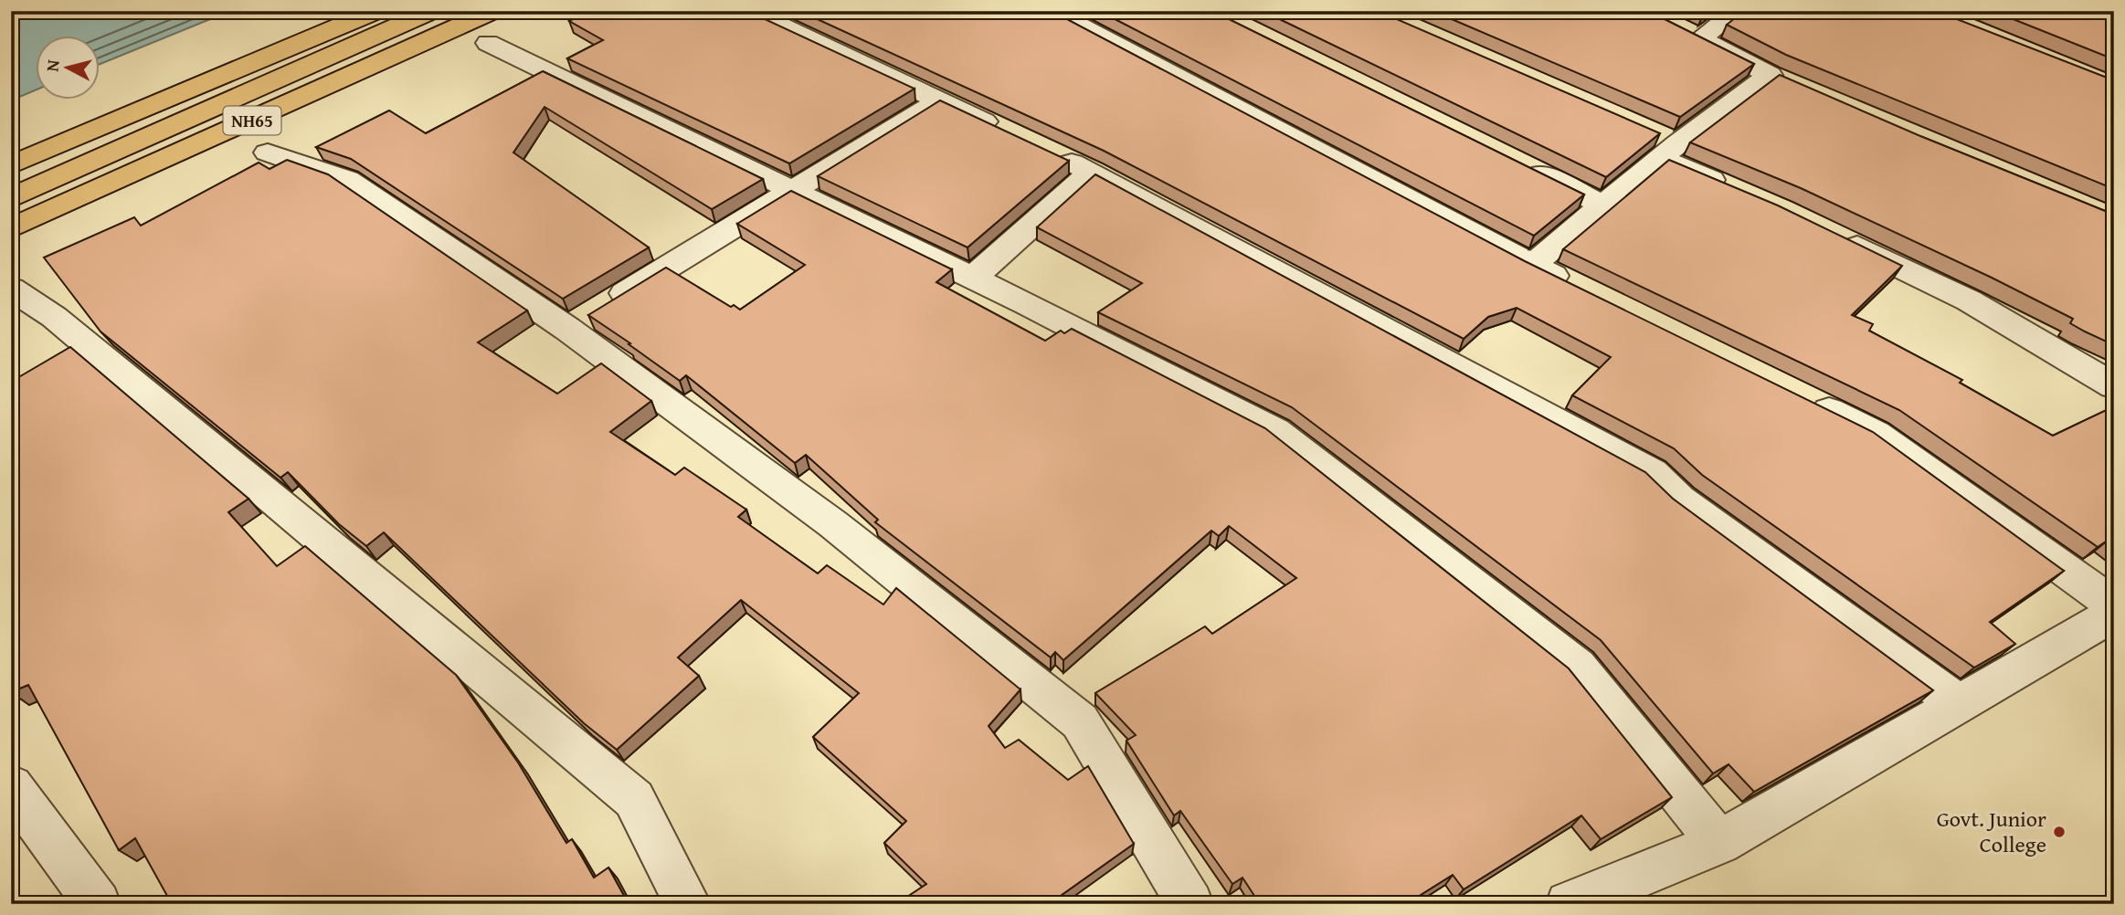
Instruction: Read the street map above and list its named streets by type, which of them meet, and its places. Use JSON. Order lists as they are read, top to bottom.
{
  "streets": {
    "highway": ["NH65"]
  },
  "places": ["Govt. Junior College"],
  "north": "left"
}
